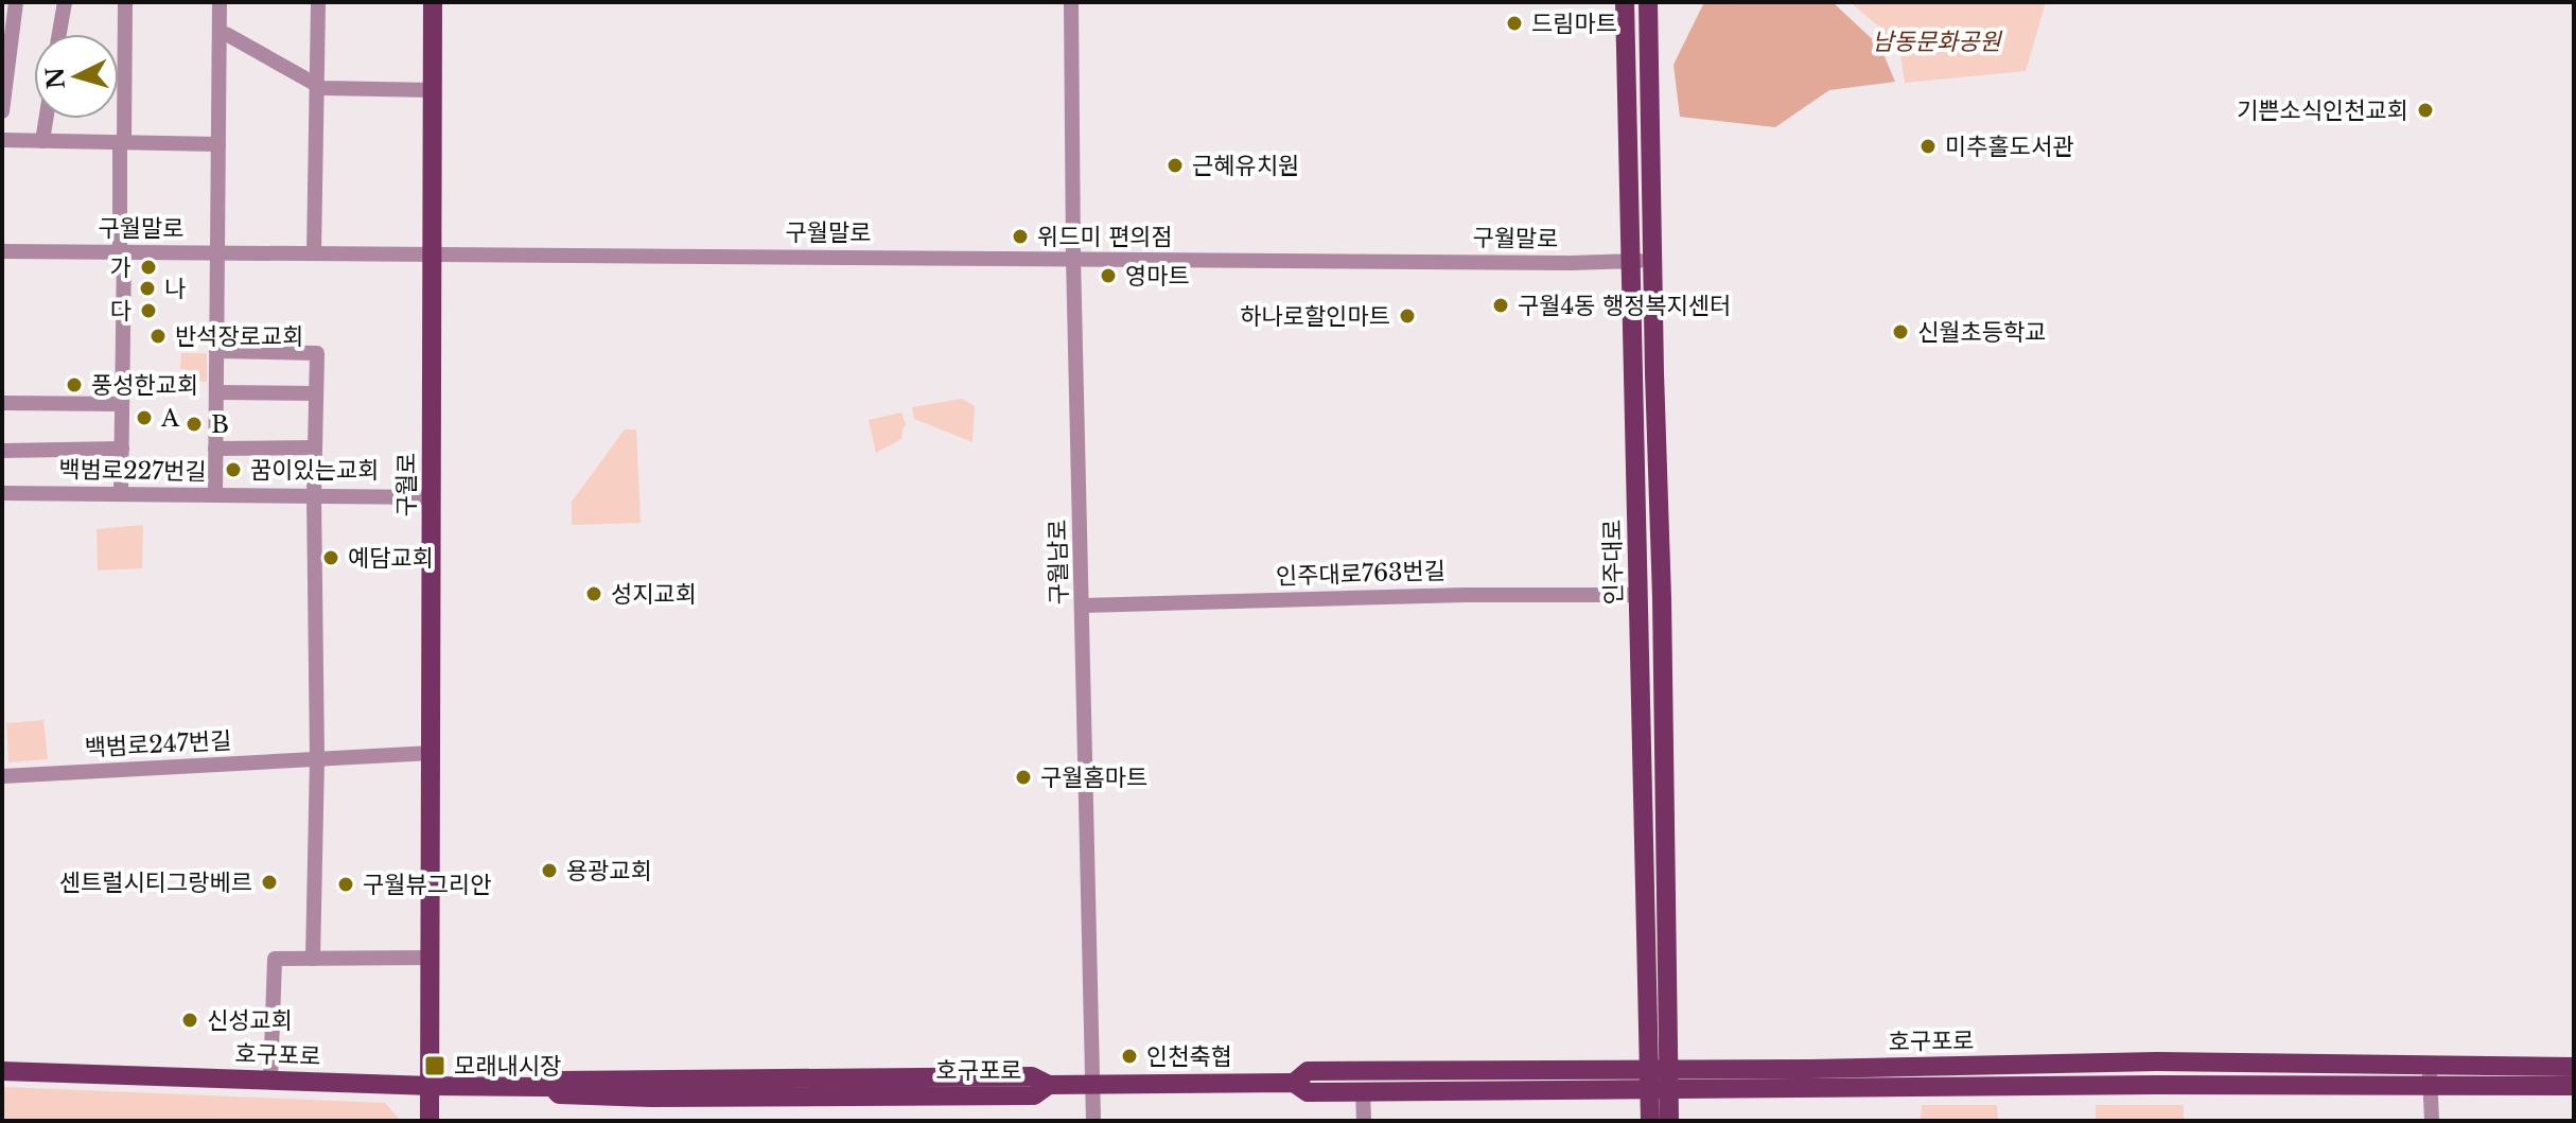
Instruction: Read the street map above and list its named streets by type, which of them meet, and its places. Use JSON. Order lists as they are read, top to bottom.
{
  "streets": {
    "main road": ["구월로", "인주대로", "호구포로"],
    "street": [
      "구월말로",
      "백범로227번길",
      "구월남로",
      "인주대로763번길",
      "백범로247번길"
    ]
  },
  "crossings": [
    ["구월말로", "구월로"],
    ["구월말로", "구월남로"],
    ["구월말로", "인주대로"],
    ["백범로227번길", "구월로"],
    ["구월로", "백범로247번길"],
    ["구월로", "호구포로"],
    ["구월남로", "인주대로763번길"],
    ["구월남로", "호구포로"],
    ["인주대로", "인주대로763번길"],
    ["인주대로", "호구포로"]
  ],
  "parks": ["남동문화공원"],
  "places": {
    "other": [
      "드림마트",
      "기쁜소식인천교회",
      "미추홀도서관",
      "근혜유치원",
      "위드미 편의점",
      "가",
      "영마트",
      "나",
      "구월4동 행정복지센터",
      "다",
      "하나로할인마트",
      "신월초등학교",
      "반석장로교회",
      "풍성한교회",
      "A",
      "B",
      "꿈이있는교회",
      "예담교회",
      "성지교회",
      "구월홈마트",
      "용광교회",
      "센트럴시티그랑베르",
      "구월뷰그리안",
      "신성교회",
      "인천축협"
    ],
    "transit": ["모래내시장"]
  },
  "north": "left"
}
